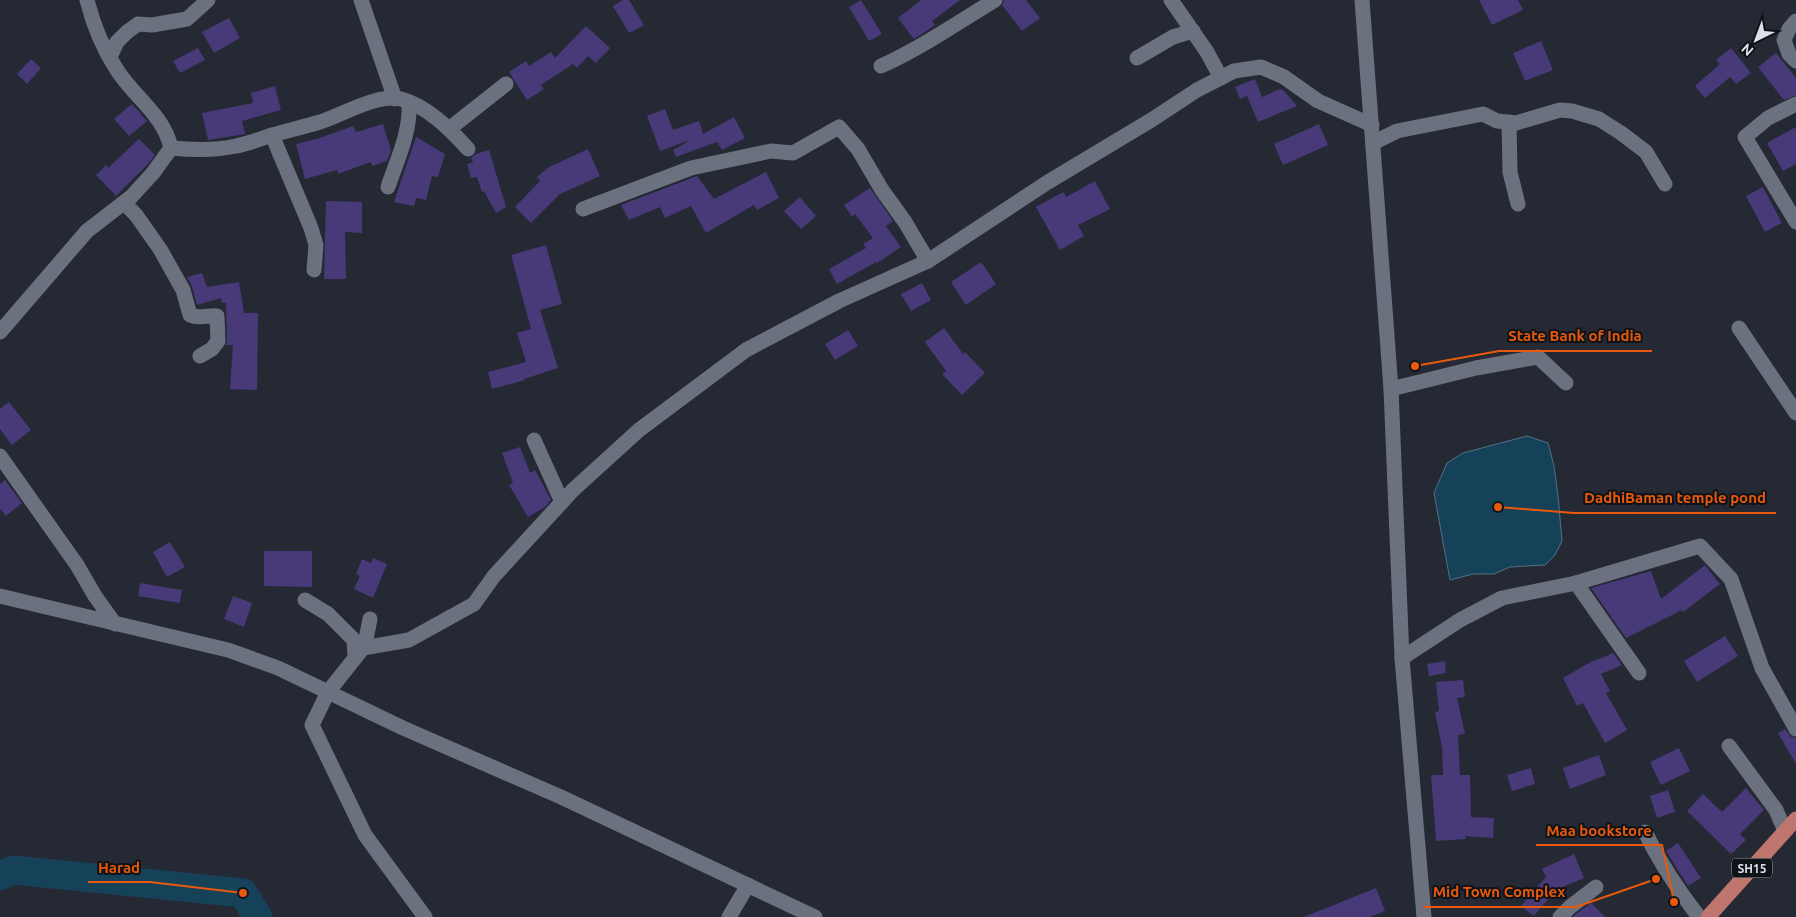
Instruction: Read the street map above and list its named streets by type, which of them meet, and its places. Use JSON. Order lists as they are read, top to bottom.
{
  "streets": {
    "main road": ["SH15"]
  },
  "places": [
    "State Bank of India",
    "DadhiBaman temple pond",
    "Mid Town Complex",
    "Harad",
    "Maa bookstore"
  ],
  "north": "bottom left"
}
